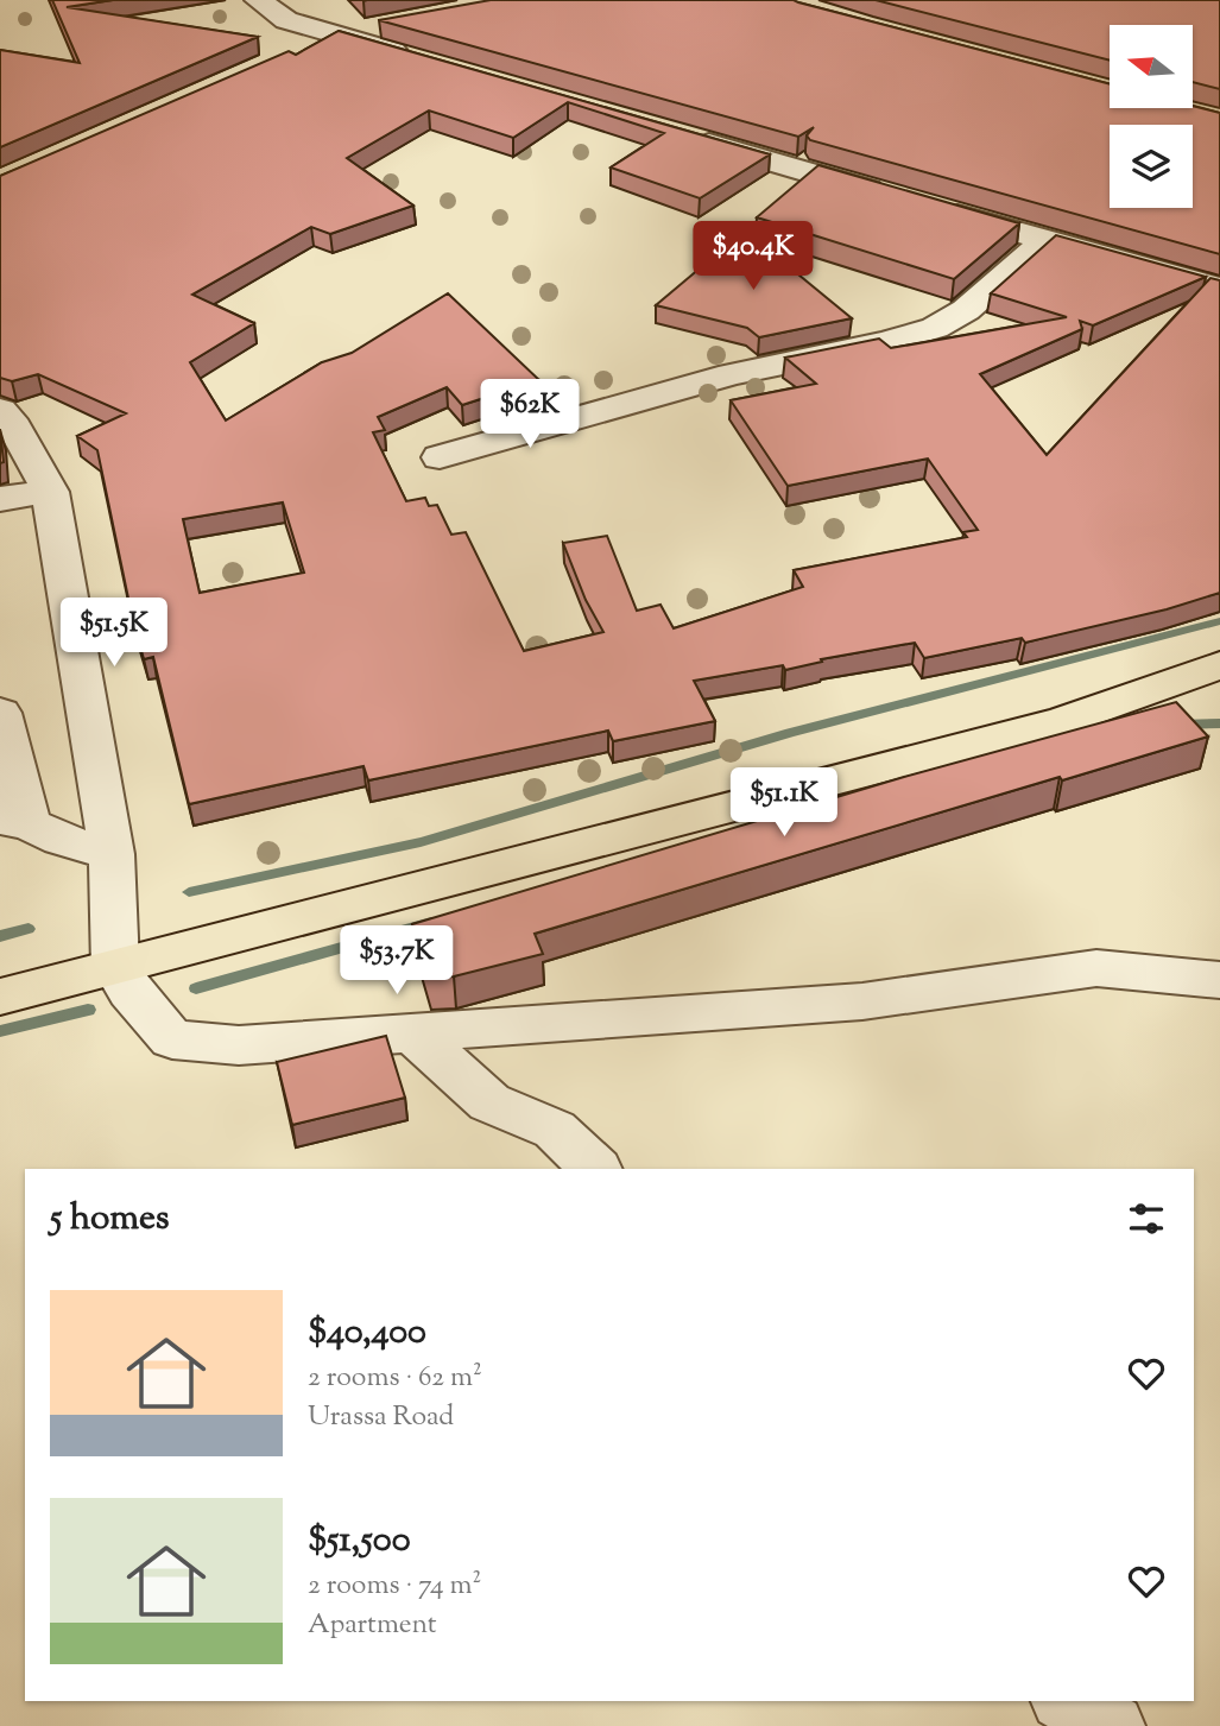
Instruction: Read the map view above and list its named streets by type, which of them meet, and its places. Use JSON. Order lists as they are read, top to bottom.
{
  "north": "left",
  "page": {
    "price": [
      "$40.4K",
      "$62K",
      "$51.5K",
      "$51.1K",
      "$53.7K"
    ],
    "heading": "5 homes",
    "list": [
      {
        "name": "$40,400",
        "note": "2 rooms · 62 m² · Urassa Road"
      },
      {
        "name": "$51,500",
        "note": "2 rooms · 74 m² · Apartment"
      }
    ]
  }
}
